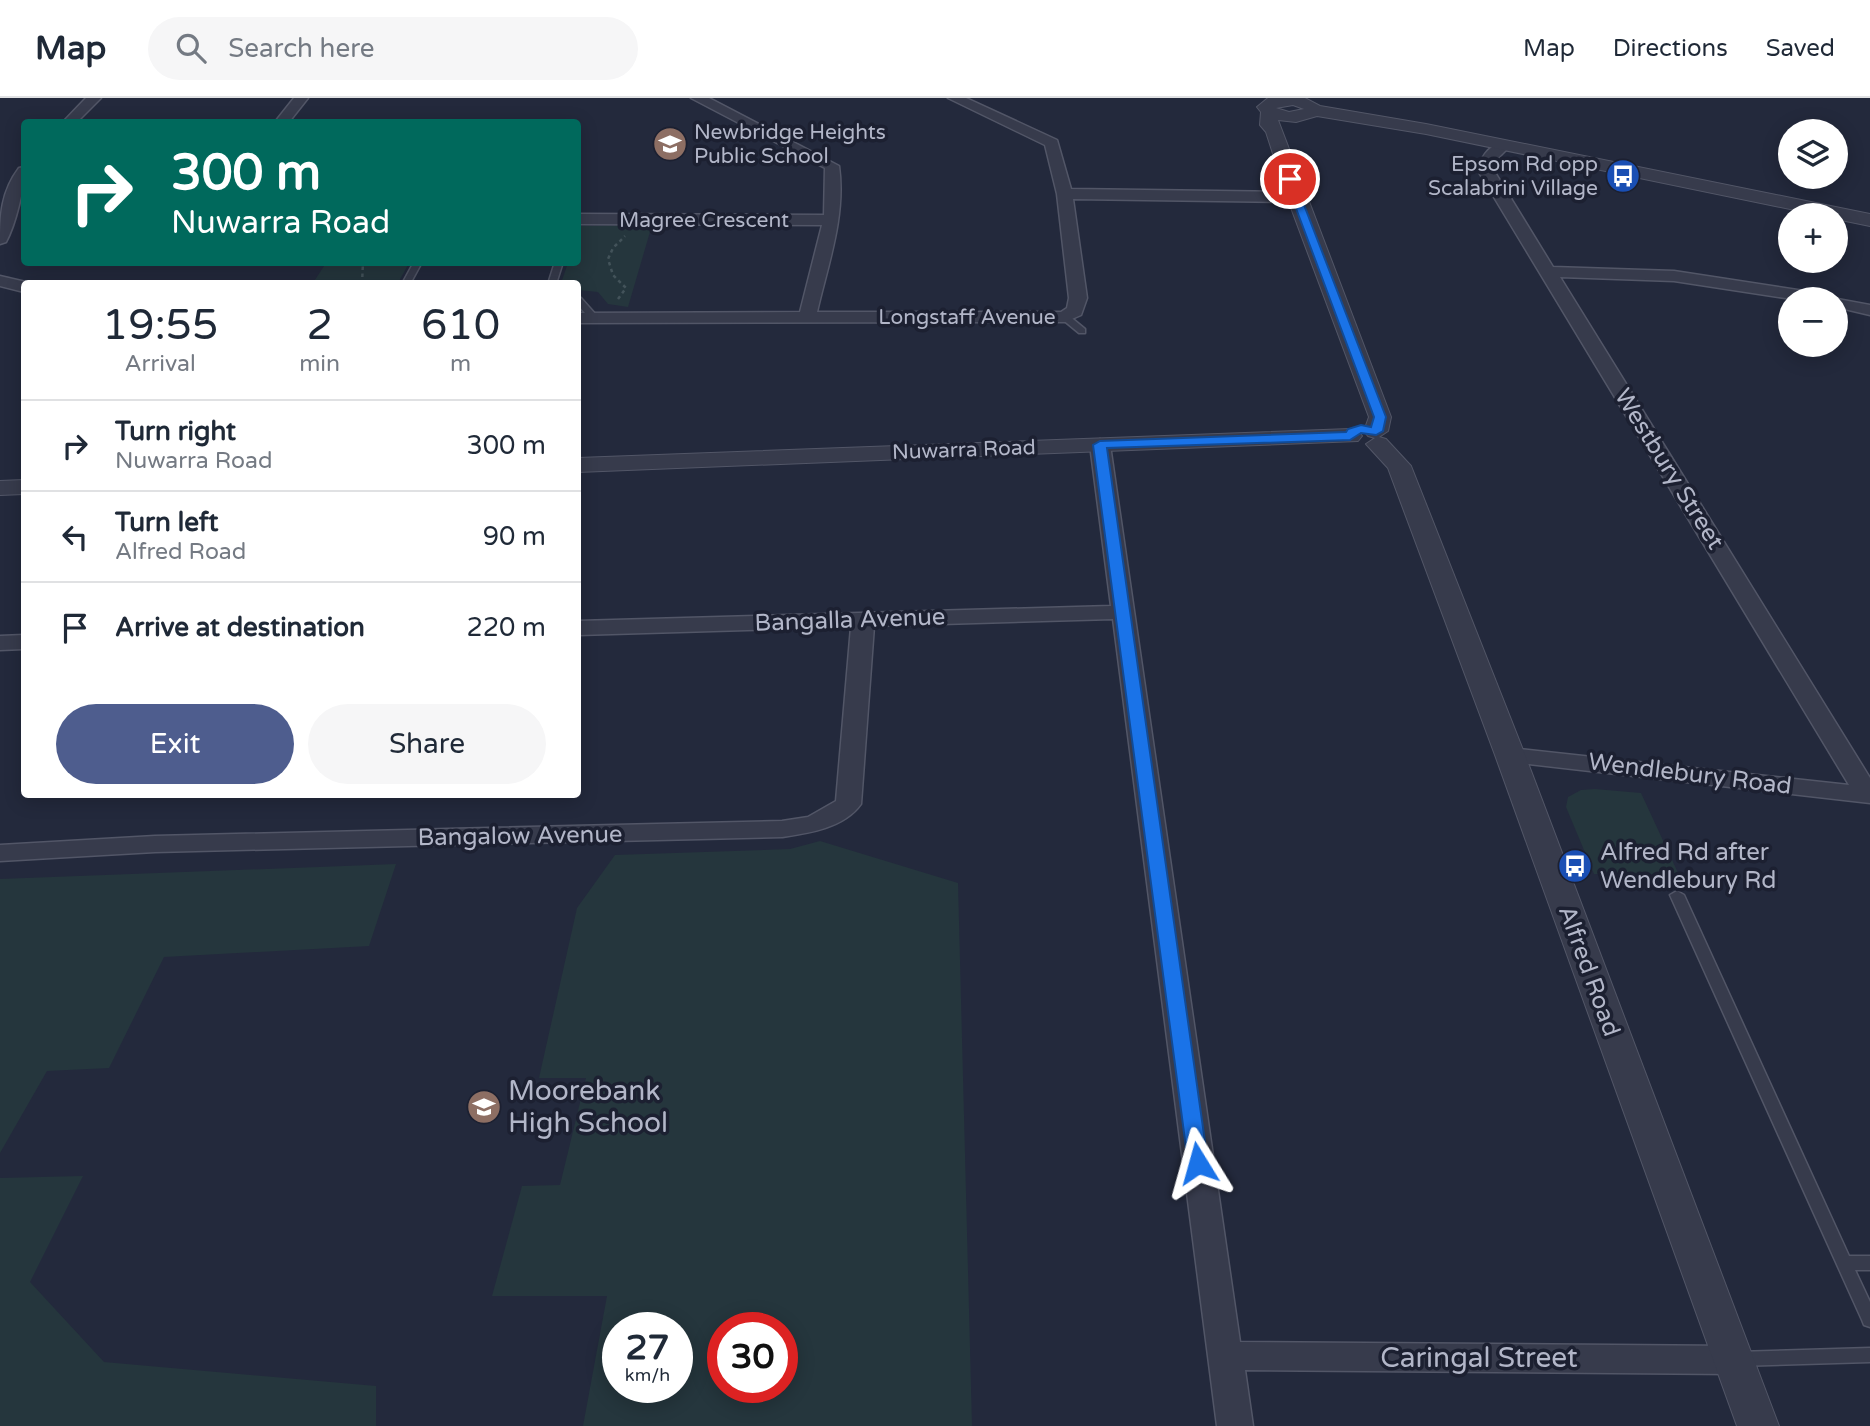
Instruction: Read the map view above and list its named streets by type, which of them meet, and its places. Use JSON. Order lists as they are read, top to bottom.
{
  "streets": {
    "street": [
      "Magree Crescent",
      "Longstaff Avenue",
      "Nuwarra Road",
      "Westbury Street",
      "Bangalla Avenue",
      "Wendlebury Road",
      "Bangalow Avenue",
      "Alfred Road",
      "Caringal Street"
    ]
  },
  "crossings": [
    ["Nuwarra Road", "Alfred Road"],
    ["Westbury Street", "Wendlebury Road"],
    ["Bangalla Avenue", "Bangalow Avenue"],
    ["Wendlebury Road", "Alfred Road"],
    ["Alfred Road", "Caringal Street"]
  ],
  "places": {
    "school or university": ["Newbridge Heights Public School", "Moorebank High School"],
    "bus stop": ["Epsom Rd opp Scalabrini Village", "Alfred Rd after Wendlebury Rd"]
  },
  "page": {
    "header": "Map",
    "search": "Search here",
    "nav": ["Map", "Directions", "Saved"],
    "map_buttons": ["+", "−"],
    "turn": ["300 m", "Nuwarra Road"],
    "eta": [
      "19:55",
      "Arrival",
      "2",
      "min",
      "610",
      "m"
    ],
    "list": [
      {
        "name": "Turn right",
        "note": "Nuwarra Road",
        "value": "300 m"
      },
      {
        "name": "Turn left",
        "note": "Alfred Road",
        "value": "90 m"
      },
      {
        "name": "Arrive at destination",
        "value": "220 m"
      }
    ],
    "buttons": ["Exit", "Share"],
    "speed": "27 km/h",
    "limit": "30"
  }
}
